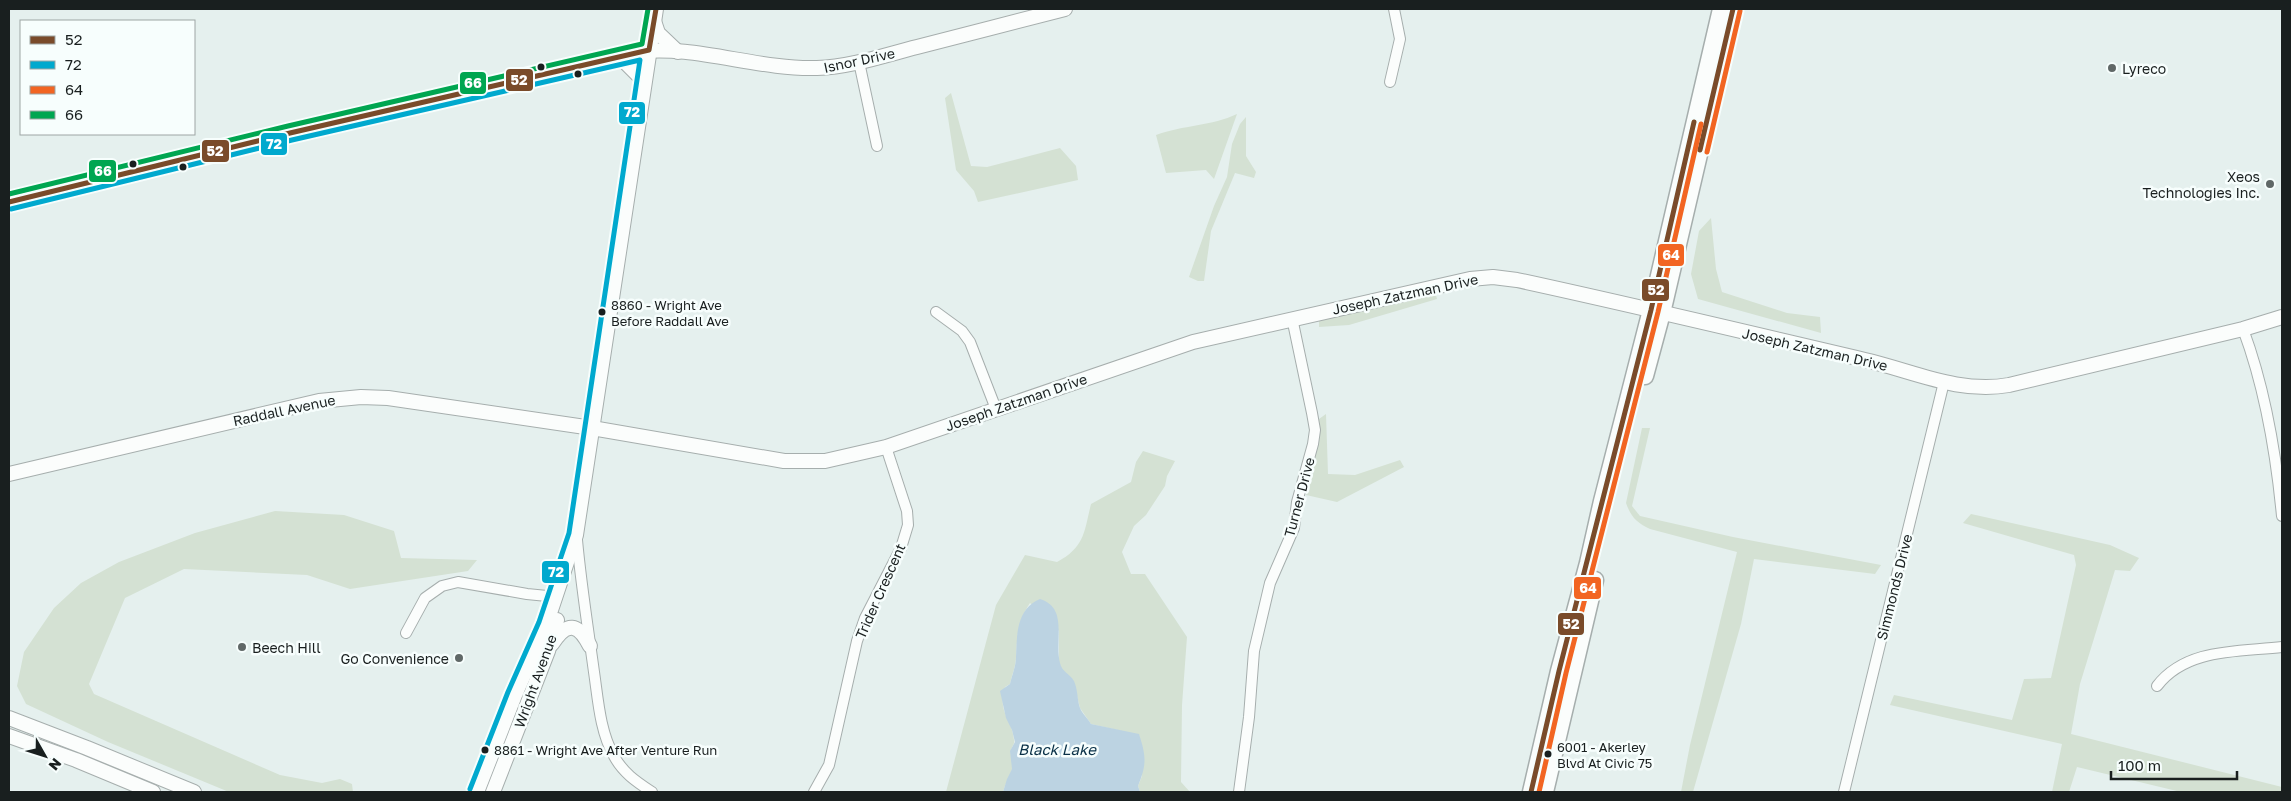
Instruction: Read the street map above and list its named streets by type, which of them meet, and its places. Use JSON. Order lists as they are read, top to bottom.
{
  "streets": {
    "street": [
      "Isnor Drive",
      "Joseph Zatzman Drive",
      "Raddall Avenue",
      "Turner Drive",
      "Simmonds Drive",
      "Trider Crescent",
      "Wright Avenue"
    ]
  },
  "crossings": [
    ["Isnor Drive", "Wright Avenue"],
    ["Joseph Zatzman Drive", "Raddall Avenue"],
    ["Joseph Zatzman Drive", "Turner Drive"],
    ["Joseph Zatzman Drive", "Simmonds Drive"],
    ["Joseph Zatzman Drive", "Trider Crescent"],
    ["Joseph Zatzman Drive", "Wright Avenue"],
    ["Raddall Avenue", "Wright Avenue"]
  ],
  "water": ["Black Lake"],
  "places": [
    "Lyreco",
    "Xeos Technologies Inc.",
    "8860 - Wright Ave Before Raddall Ave",
    "Beech Hill",
    "Go Convenience",
    "8861 - Wright Ave After Venture Run",
    "6001 - Akerley Blvd At Civic 75"
  ],
  "lines": [
    "transit line 52",
    "transit line 66",
    "transit line 64",
    "transit line 72"
  ],
  "legend": [
    "52",
    "72",
    "64",
    "66"
  ],
  "scale_bar": "100 m",
  "north": "bottom right"
}
